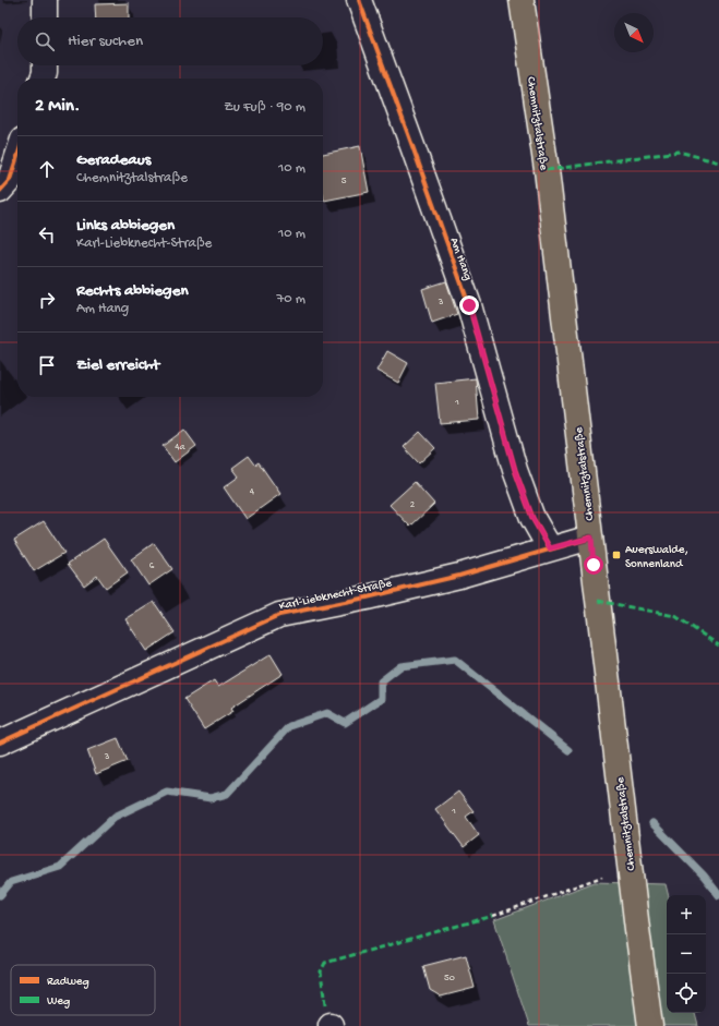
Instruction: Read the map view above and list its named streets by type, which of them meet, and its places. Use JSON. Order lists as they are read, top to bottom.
{
  "streets": {
    "main road": ["Chemnitztalstraße"],
    "street": ["Am Hang", "Karl-Liebknecht-Straße"]
  },
  "crossings": [
    ["Chemnitztalstraße", "Karl-Liebknecht-Straße"],
    ["Am Hang", "Karl-Liebknecht-Straße"]
  ],
  "places": {
    "transit": ["Auerswalde, Sonnenland"]
  },
  "house_numbers": [
    "5",
    "3",
    "1",
    "4a",
    "4",
    "2",
    "6",
    "3",
    "1",
    "50"
  ],
  "legend": ["Radweg", "Weg"],
  "north": "bottom right",
  "page": {
    "search": "Hier suchen",
    "heading": ["2 Min.", "Zu Fuß · 90 m"],
    "list": [
      ["Geradeaus", "Chemnitztalstraße", "10 m"],
      ["Links abbiegen", "Karl-Liebknecht-Straße", "10 m"],
      ["Rechts abbiegen", "Am Hang", "70 m"],
      "Ziel erreicht"
    ],
    "map_buttons": ["+", "−"]
  }
}
